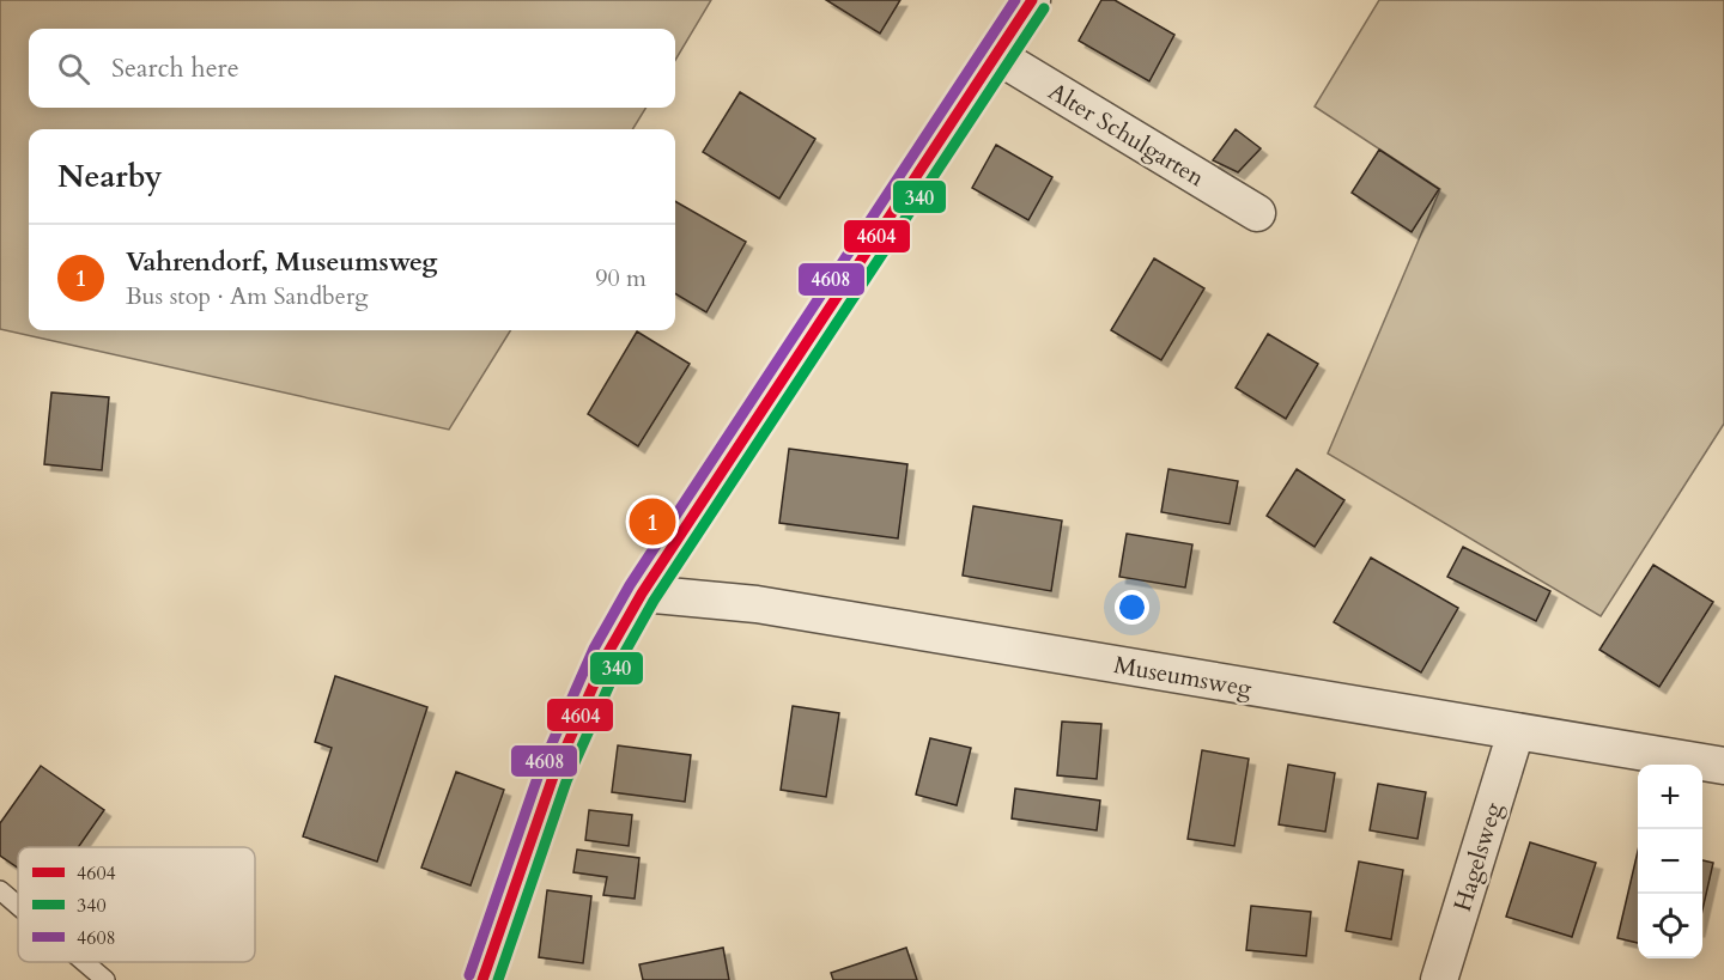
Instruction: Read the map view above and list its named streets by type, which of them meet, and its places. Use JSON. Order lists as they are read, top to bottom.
{
  "streets": {
    "street": ["Alter Schulgarten", "Museumsweg", "Hagelsweg"]
  },
  "crossings": [
    ["Museumsweg", "Hagelsweg"]
  ],
  "lines": ["transit line 4604", "transit line 4608", "transit line 340"],
  "legend": ["4604", "340", "4608"],
  "page": {
    "search": "Search here",
    "heading": "Nearby",
    "list": [
      {
        "mark": "1",
        "name": "Vahrendorf, Museumsweg",
        "note": "Bus stop · Am Sandberg",
        "value": "90 m"
      }
    ],
    "pins": "1",
    "map_buttons": ["+", "−"]
  }
}
